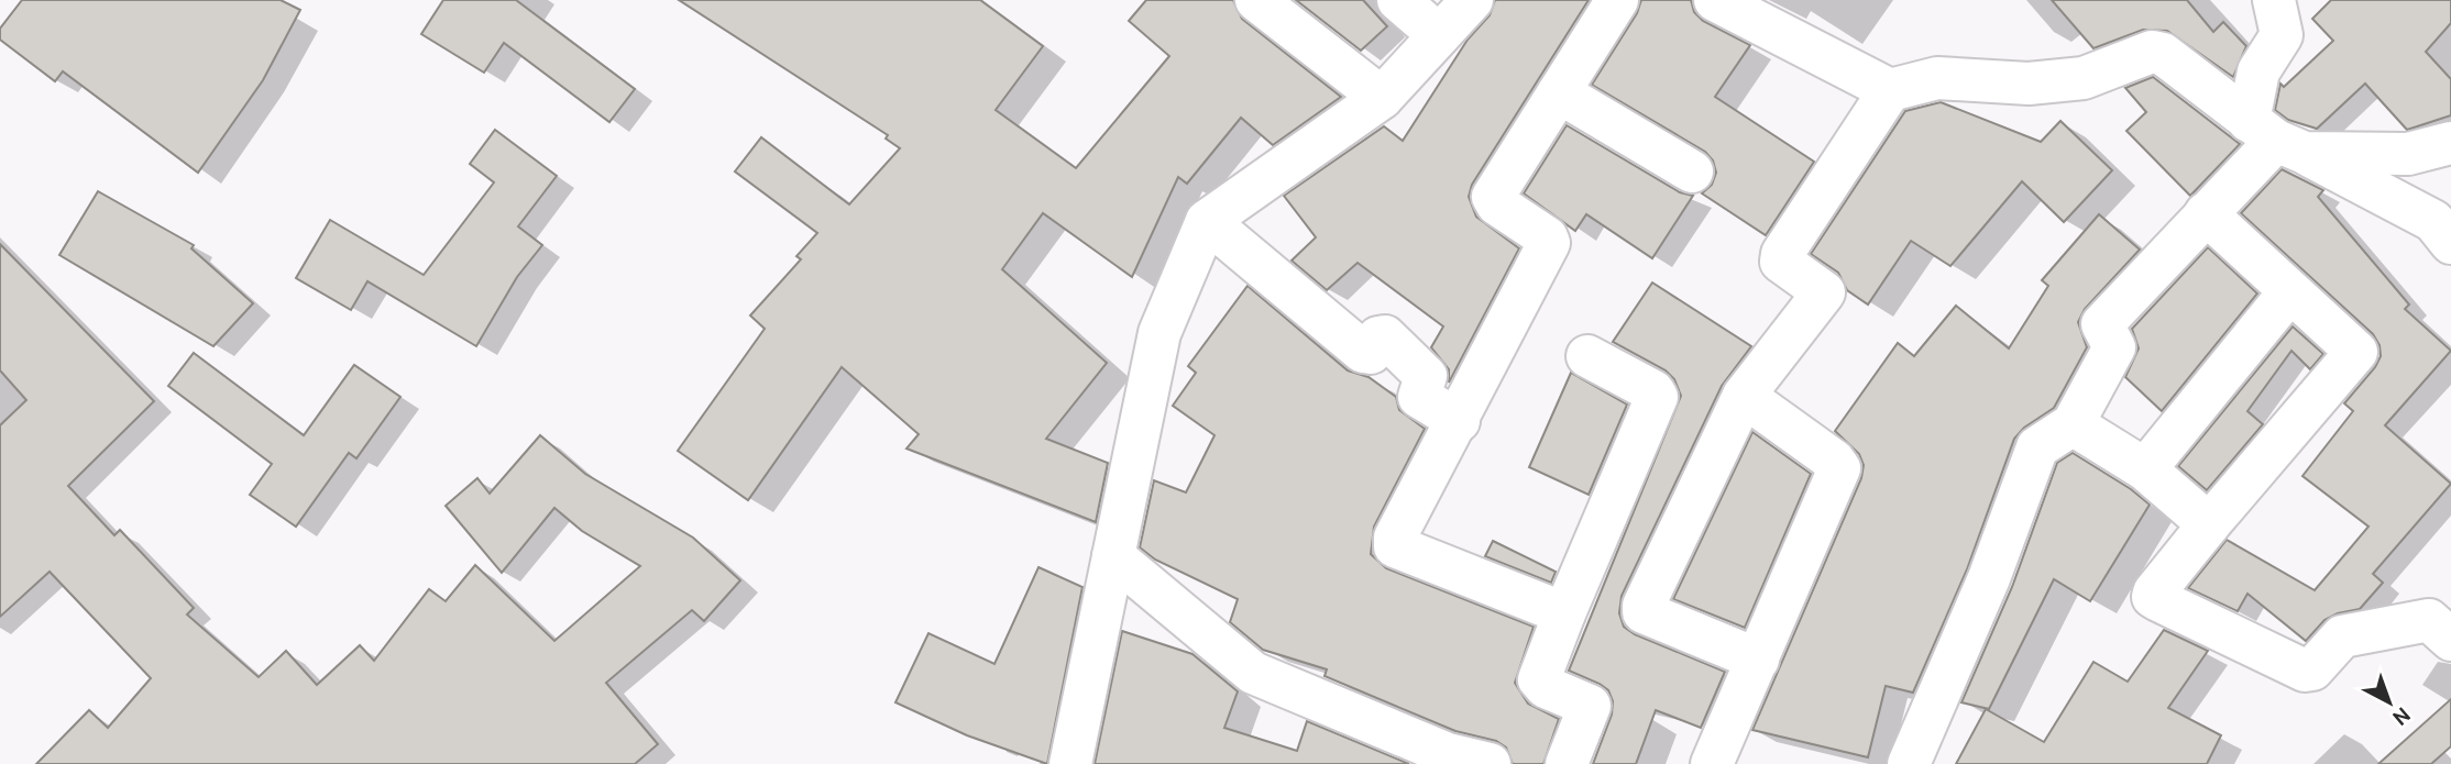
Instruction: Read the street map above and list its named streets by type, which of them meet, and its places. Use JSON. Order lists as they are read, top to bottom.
{
  "north": "bottom right"
}
